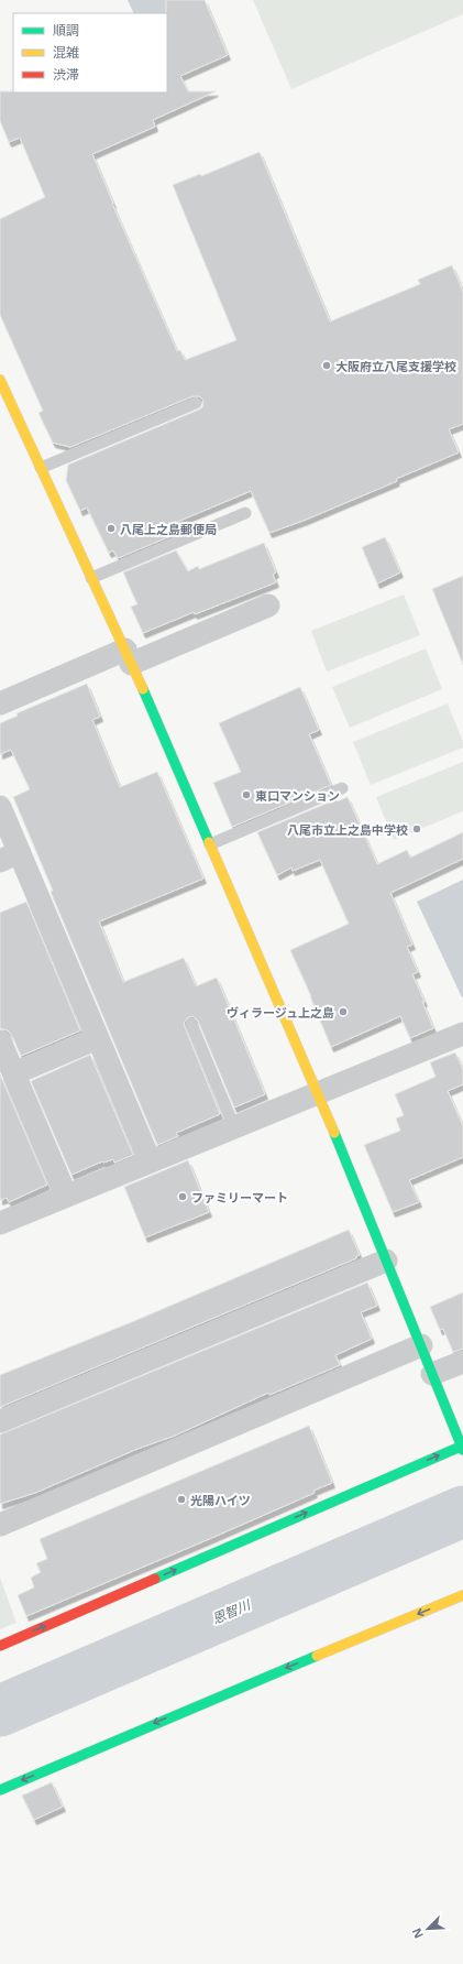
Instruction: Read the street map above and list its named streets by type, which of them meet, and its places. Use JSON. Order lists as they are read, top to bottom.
{
  "water": ["恩智川"],
  "places": [
    "大阪府立八尾支援学校",
    "八尾上之島郵便局",
    "東口マンション",
    "八尾市立上之島中学校",
    "ヴィラージュ上之島",
    "ファミリーマート",
    "光陽ハイツ"
  ],
  "legend": ["順調", "混雑", "渋滞"],
  "north": "bottom left"
}
